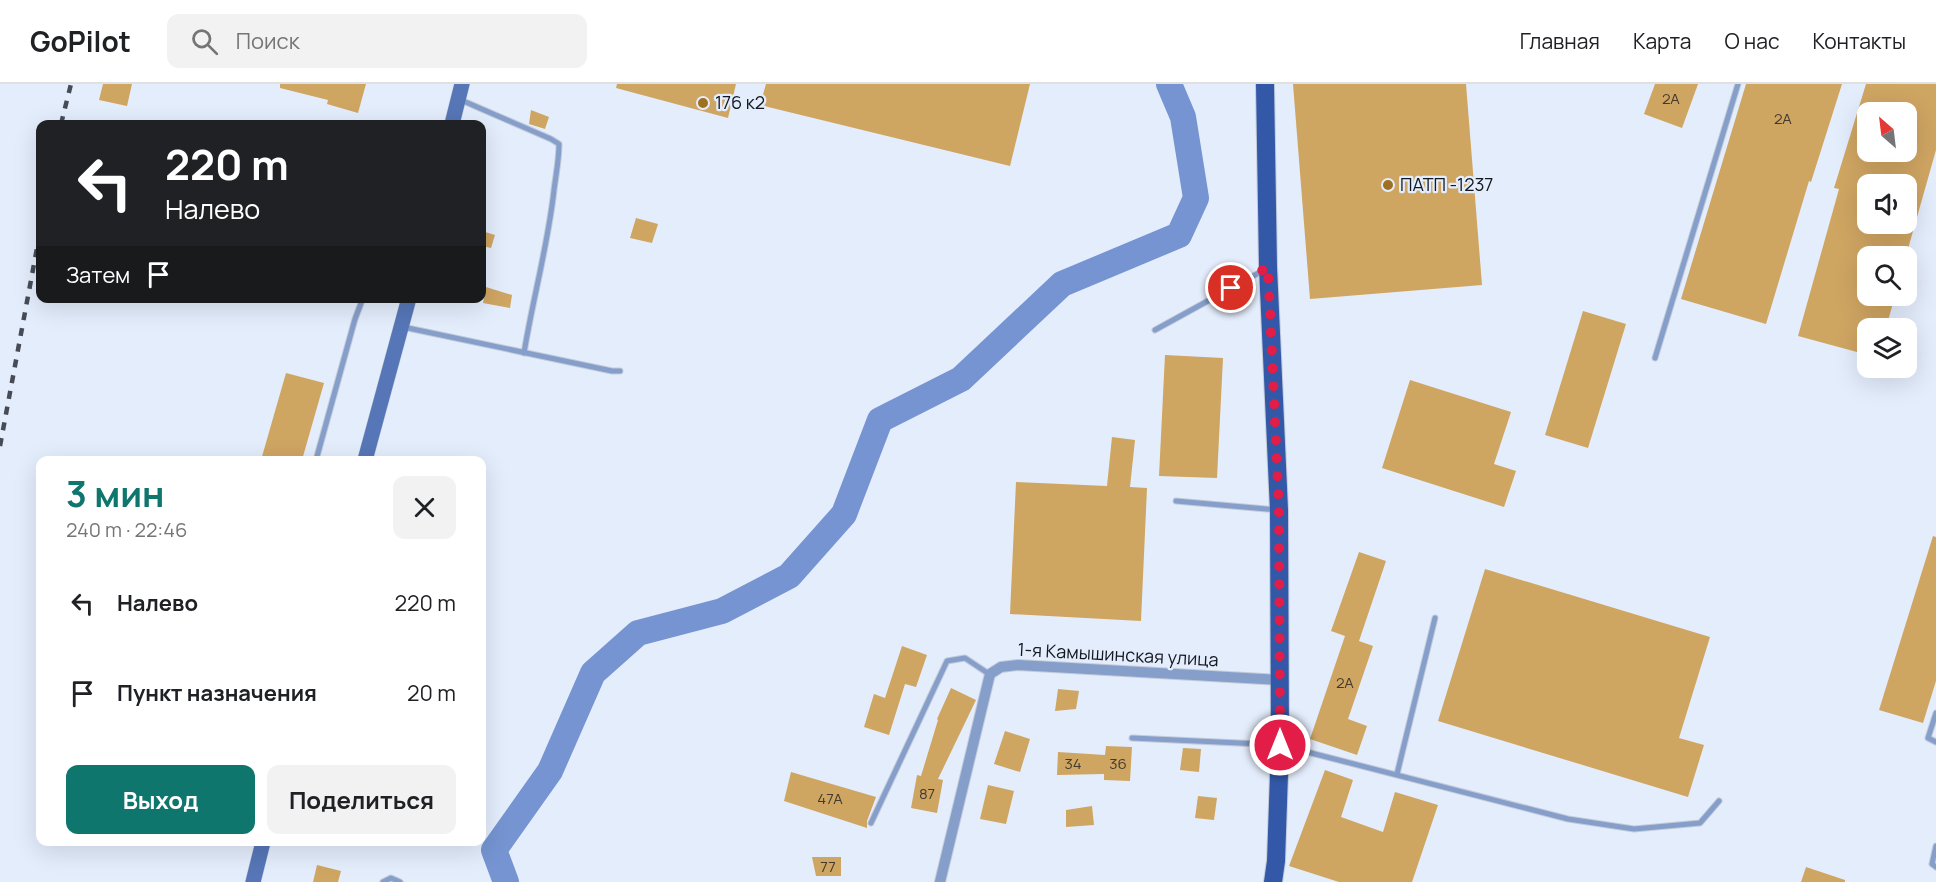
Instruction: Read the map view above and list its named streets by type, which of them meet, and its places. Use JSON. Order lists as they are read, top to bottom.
{
  "streets": {
    "street": ["1-я Камышинская улица"]
  },
  "places": ["176 к2", "ПАТП -1237"],
  "house_numbers": [
    "2А",
    "2А",
    "2А",
    "34",
    "36",
    "87",
    "47А",
    "77"
  ],
  "north": "top left",
  "page": {
    "header": "GoPilot",
    "search": "Поиск",
    "nav": [
      "Главная",
      "Карта",
      "О нас",
      "Контакты"
    ],
    "turn": ["220 m", "Налево"],
    "then": "Затем",
    "heading": ["3 мин", "240 m · 22:46"],
    "list": [
      {
        "name": "Налево",
        "value": "220 m"
      },
      {
        "name": "Пункт назначения",
        "value": "20 m"
      }
    ],
    "buttons": ["Выход", "Поделиться"]
  }
}
